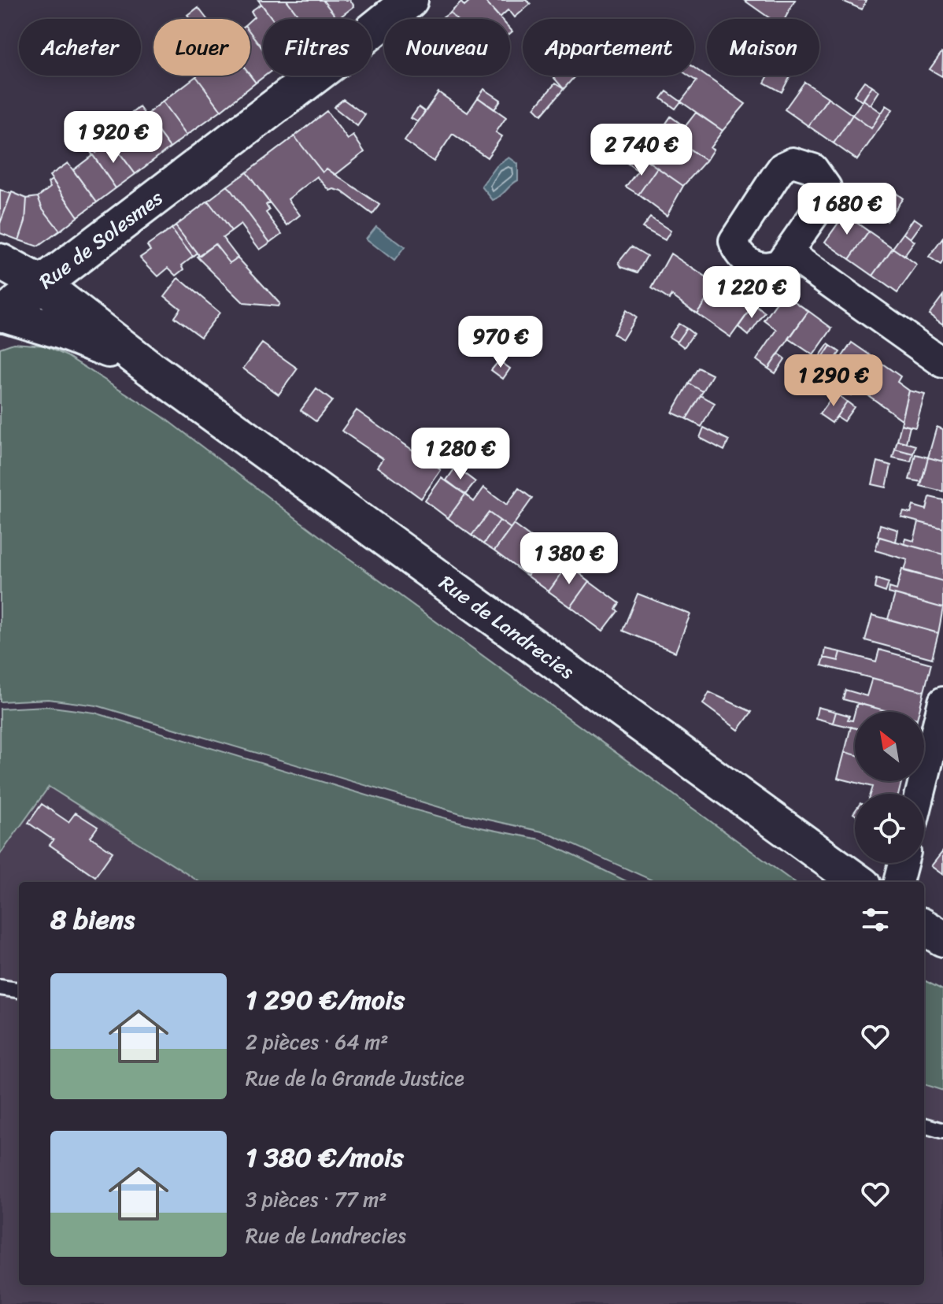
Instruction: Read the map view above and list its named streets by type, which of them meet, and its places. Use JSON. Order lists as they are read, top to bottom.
{
  "streets": {
    "main road": ["Rue de Solesmes", "Rue de Landrecies"]
  },
  "crossings": [
    ["Rue de Solesmes", "Rue de Landrecies"]
  ],
  "north": "top left",
  "page": {
    "chip": [
      "Acheter",
      "Louer",
      "Filtres",
      "Nouveau",
      "Appartement",
      "Maison"
    ],
    "price": [
      "1 920 €",
      "2 740 €",
      "1 680 €",
      "1 220 €",
      "970 €",
      "1 290 €",
      "1 280 €",
      "1 380 €"
    ],
    "heading": "8 biens",
    "list": [
      {
        "name": "1 290 €/mois",
        "note": "2 pièces · 64 m² · Rue de la Grande Justice"
      },
      {
        "name": "1 380 €/mois",
        "note": "3 pièces · 77 m² · Rue de Landrecies"
      }
    ]
  }
}
